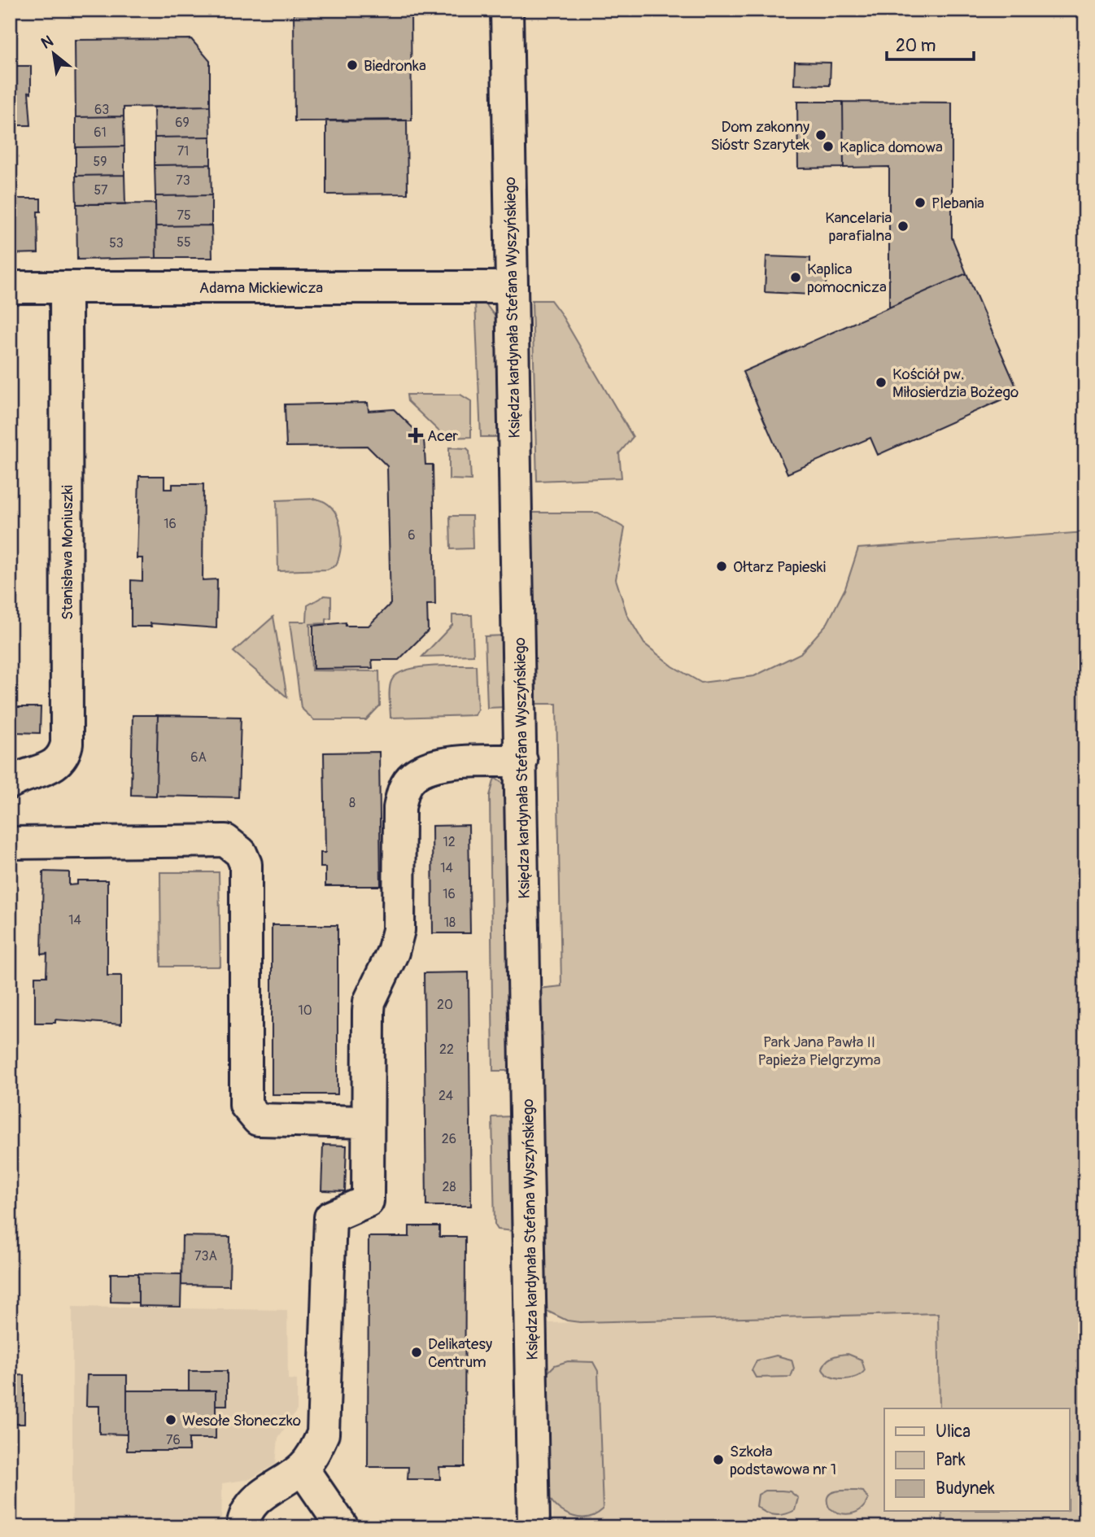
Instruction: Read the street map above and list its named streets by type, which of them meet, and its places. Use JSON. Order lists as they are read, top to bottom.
{
  "streets": {
    "street": ["Adama Mickiewicza", "Księdza kardynała Stefana Wyszyńskiego", "Stanisława Moniuszki"]
  },
  "crossings": [
    ["Adama Mickiewicza", "Księdza kardynała Stefana Wyszyńskiego"],
    ["Adama Mickiewicza", "Stanisława Moniuszki"]
  ],
  "parks": ["Park Jana Pawła II Papieża Pielgrzyma"],
  "places": {
    "other": [
      "Biedronka",
      "Dom zakonny Sióstr Szarytek",
      "Kaplica domowa",
      "Plebania",
      "Kancelaria parafialna",
      "Kaplica pomocnicza",
      "Kościół pw. Miłosierdzia Bożego",
      "Ołtarz Papieski",
      "Delikatesy Centrum",
      "Wesołe Słoneczko",
      "Szkoła podstawowa nr 1"
    ],
    "health": ["Acer"]
  },
  "house_numbers": [
    "63",
    "69",
    "61",
    "71",
    "59",
    "73",
    "57",
    "75",
    "55",
    "53",
    "16",
    "6",
    "6A",
    "8",
    "12",
    "14",
    "16",
    "14",
    "18",
    "20",
    "10",
    "22",
    "24",
    "26",
    "28",
    "73A",
    "76"
  ],
  "legend": ["Ulica", "Park", "Budynek"],
  "scale_bar": "20 m",
  "north": "top left"
}
